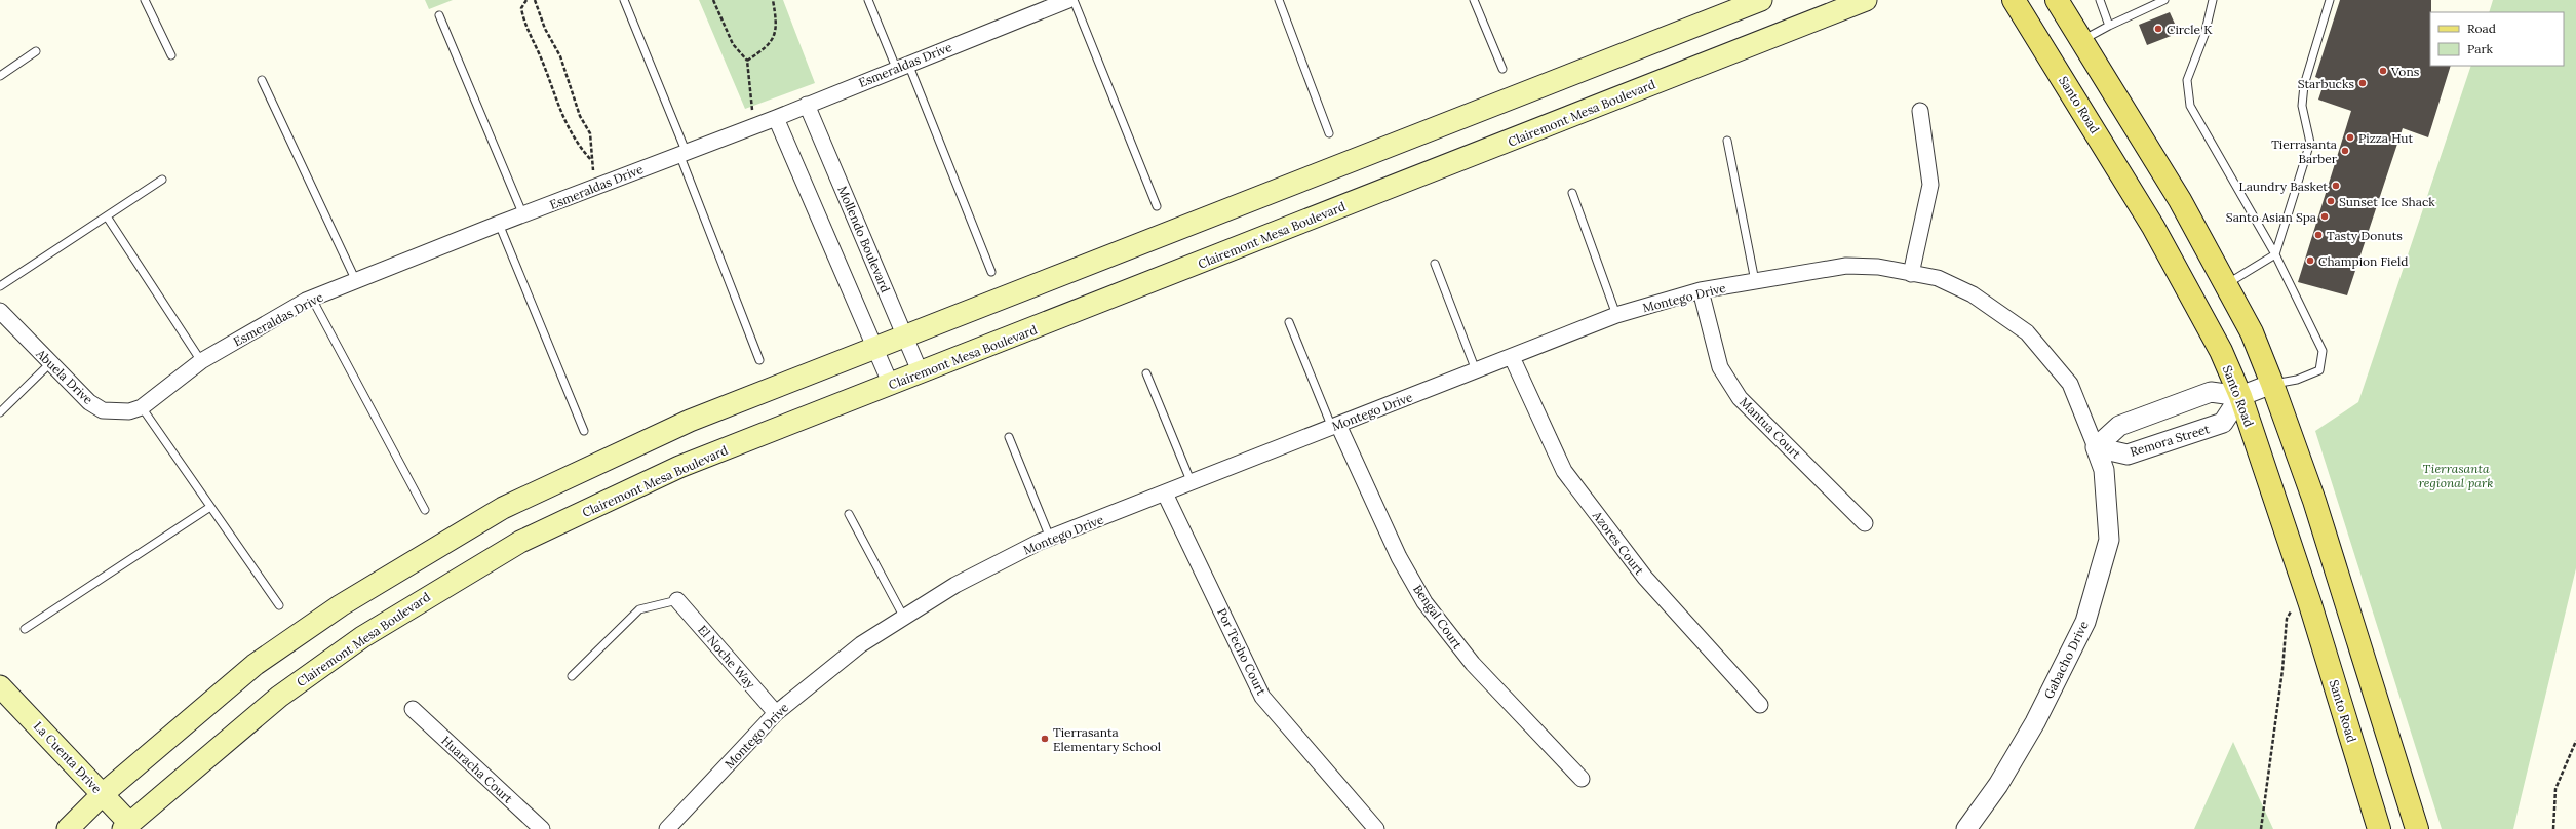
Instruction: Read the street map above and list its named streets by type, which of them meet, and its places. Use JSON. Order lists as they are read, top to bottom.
{
  "streets": {
    "main road": ["Santo Road", "Clairemont Mesa Boulevard", "La Cuenta Drive"],
    "street": [
      "Esmeraldas Drive",
      "Mollendo Boulevard",
      "Montego Drive",
      "Abuela Drive",
      "Mantua Court",
      "Remora Street",
      "Azores Court",
      "Bengal Court",
      "Por Techo Court",
      "El Noche Way",
      "Gabacho Drive",
      "Huaracha Court"
    ]
  },
  "crossings": [
    ["Esmeraldas Drive", "Mollendo Boulevard"],
    ["Esmeraldas Drive", "Abuela Drive"],
    ["Santo Road", "Remora Street"],
    ["Clairemont Mesa Boulevard", "Mollendo Boulevard"],
    ["Clairemont Mesa Boulevard", "La Cuenta Drive"],
    ["Montego Drive", "Mantua Court"],
    ["Montego Drive", "Remora Street"],
    ["Montego Drive", "Azores Court"],
    ["Montego Drive", "Bengal Court"],
    ["Montego Drive", "Por Techo Court"],
    ["Montego Drive", "El Noche Way"],
    ["Montego Drive", "Gabacho Drive"],
    ["Remora Street", "Gabacho Drive"]
  ],
  "parks": ["Tierrasanta regional park"],
  "places": [
    "Circle K",
    "Vons",
    "Starbucks",
    "Pizza Hut",
    "Tierrasanta Barber",
    "Laundry Basket",
    "Sunset Ice Shack",
    "Santo Asian Spa",
    "Tasty Donuts",
    "Champion Field",
    "Tierrasanta Elementary School"
  ],
  "legend": ["Road", "Park"]
}
